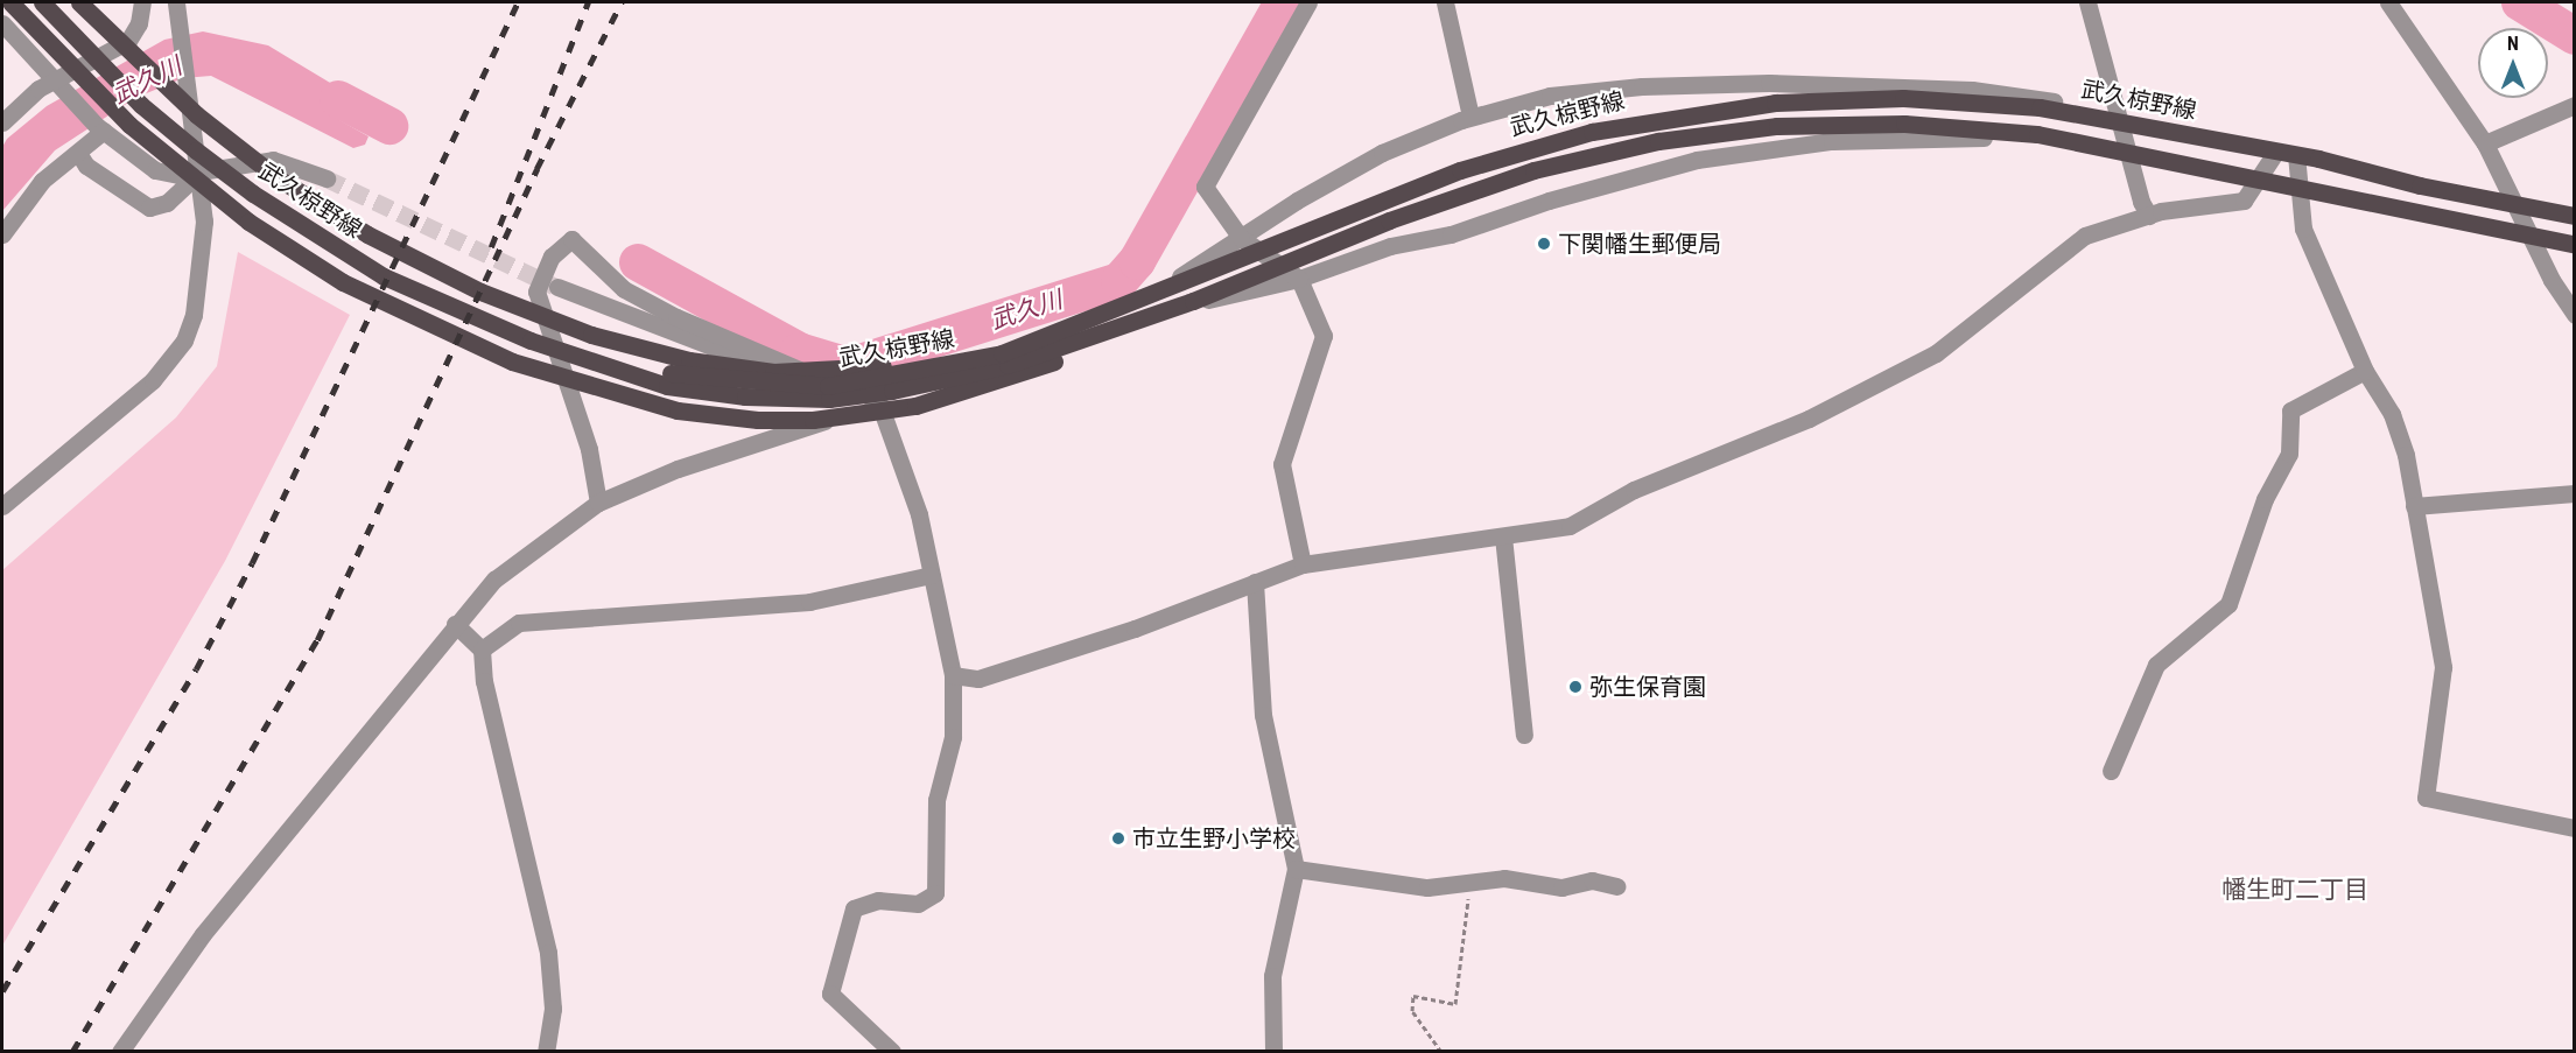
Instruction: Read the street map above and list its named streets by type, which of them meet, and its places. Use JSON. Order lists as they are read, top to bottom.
{
  "streets": {
    "main road": ["武久椋野線"]
  },
  "districts": ["幡生町二丁目"],
  "water": ["武久川"],
  "places": ["下関幡生郵便局", "弥生保育園", "市立生野小学校"],
  "north": "top"
}
